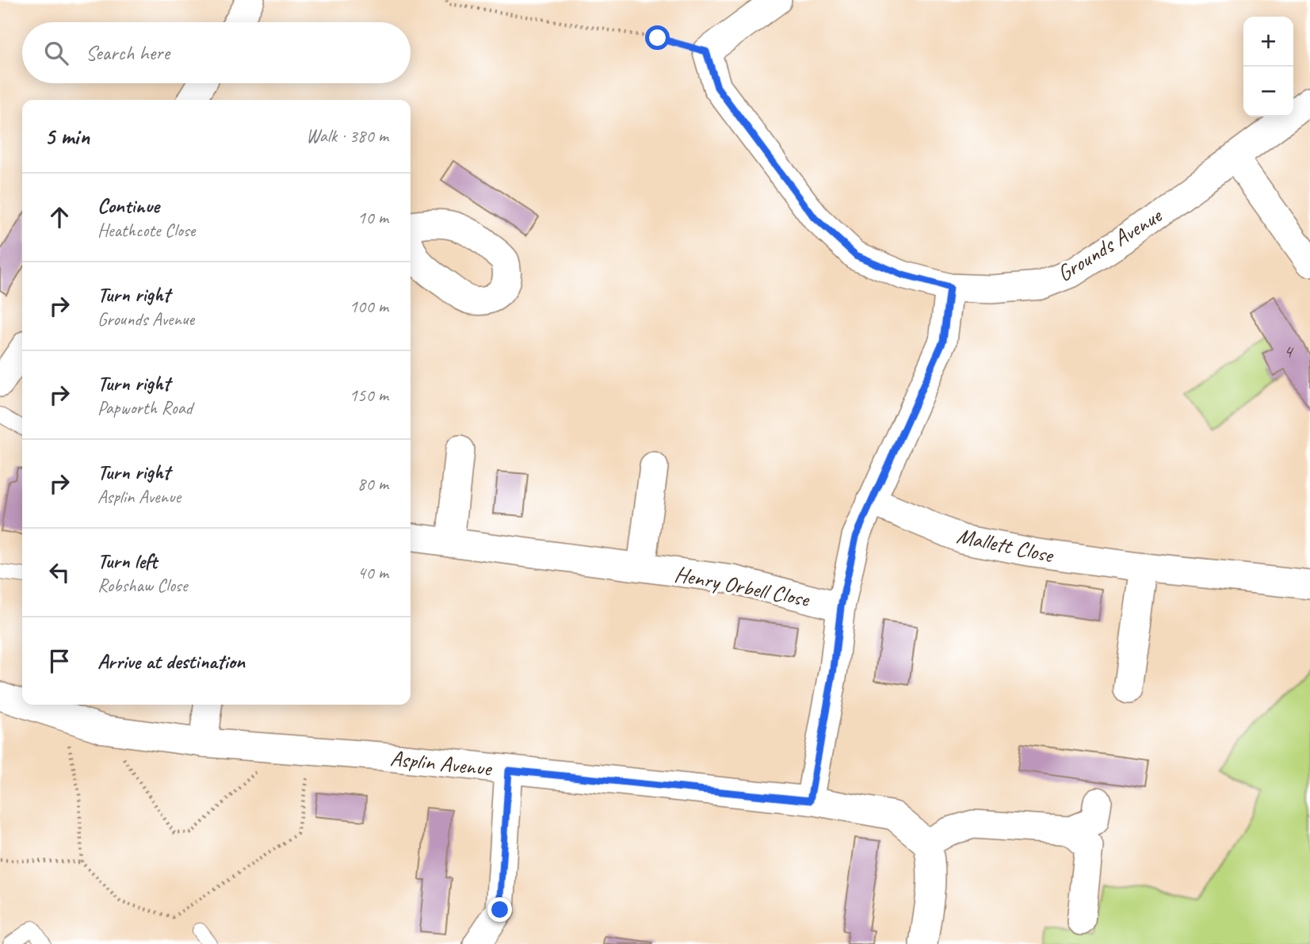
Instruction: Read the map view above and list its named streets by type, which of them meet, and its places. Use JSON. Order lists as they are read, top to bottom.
{
  "streets": {
    "street": [
      "Grounds Avenue",
      "Mallett Close",
      "Henry Orbell Close",
      "Asplin Avenue"
    ]
  },
  "house_numbers": ["4"],
  "page": {
    "map_buttons": ["+", "−"],
    "search": "Search here",
    "heading": ["5 min", "Walk · 380 m"],
    "list": [
      ["Continue", "Heathcote Close", "10 m"],
      ["Turn right", "Grounds Avenue", "100 m"],
      ["Turn right", "Papworth Road", "150 m"],
      ["Turn right", "Asplin Avenue", "80 m"],
      ["Turn left", "Robshaw Close", "40 m"],
      "Arrive at destination"
    ]
  }
}
